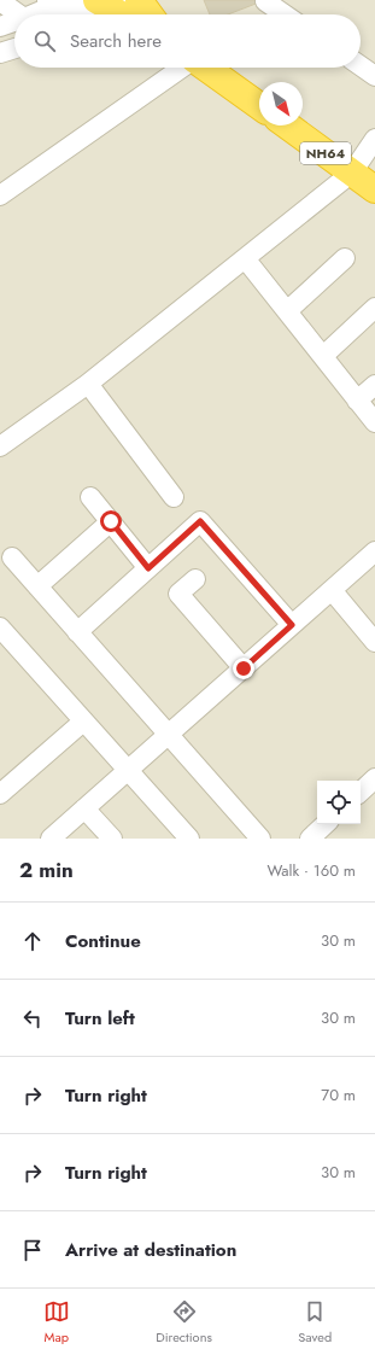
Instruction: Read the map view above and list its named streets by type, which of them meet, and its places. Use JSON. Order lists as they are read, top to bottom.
{
  "streets": {
    "highway": ["NH64"]
  },
  "north": "bottom right",
  "page": {
    "search": "Search here",
    "heading": ["2 min", "Walk · 160 m"],
    "list": [
      ["Continue", "30 m"],
      ["Turn left", "30 m"],
      ["Turn right", "70 m"],
      ["Turn right", "30 m"],
      "Arrive at destination"
    ],
    "nav": ["Map", "Directions", "Saved"]
  }
}
